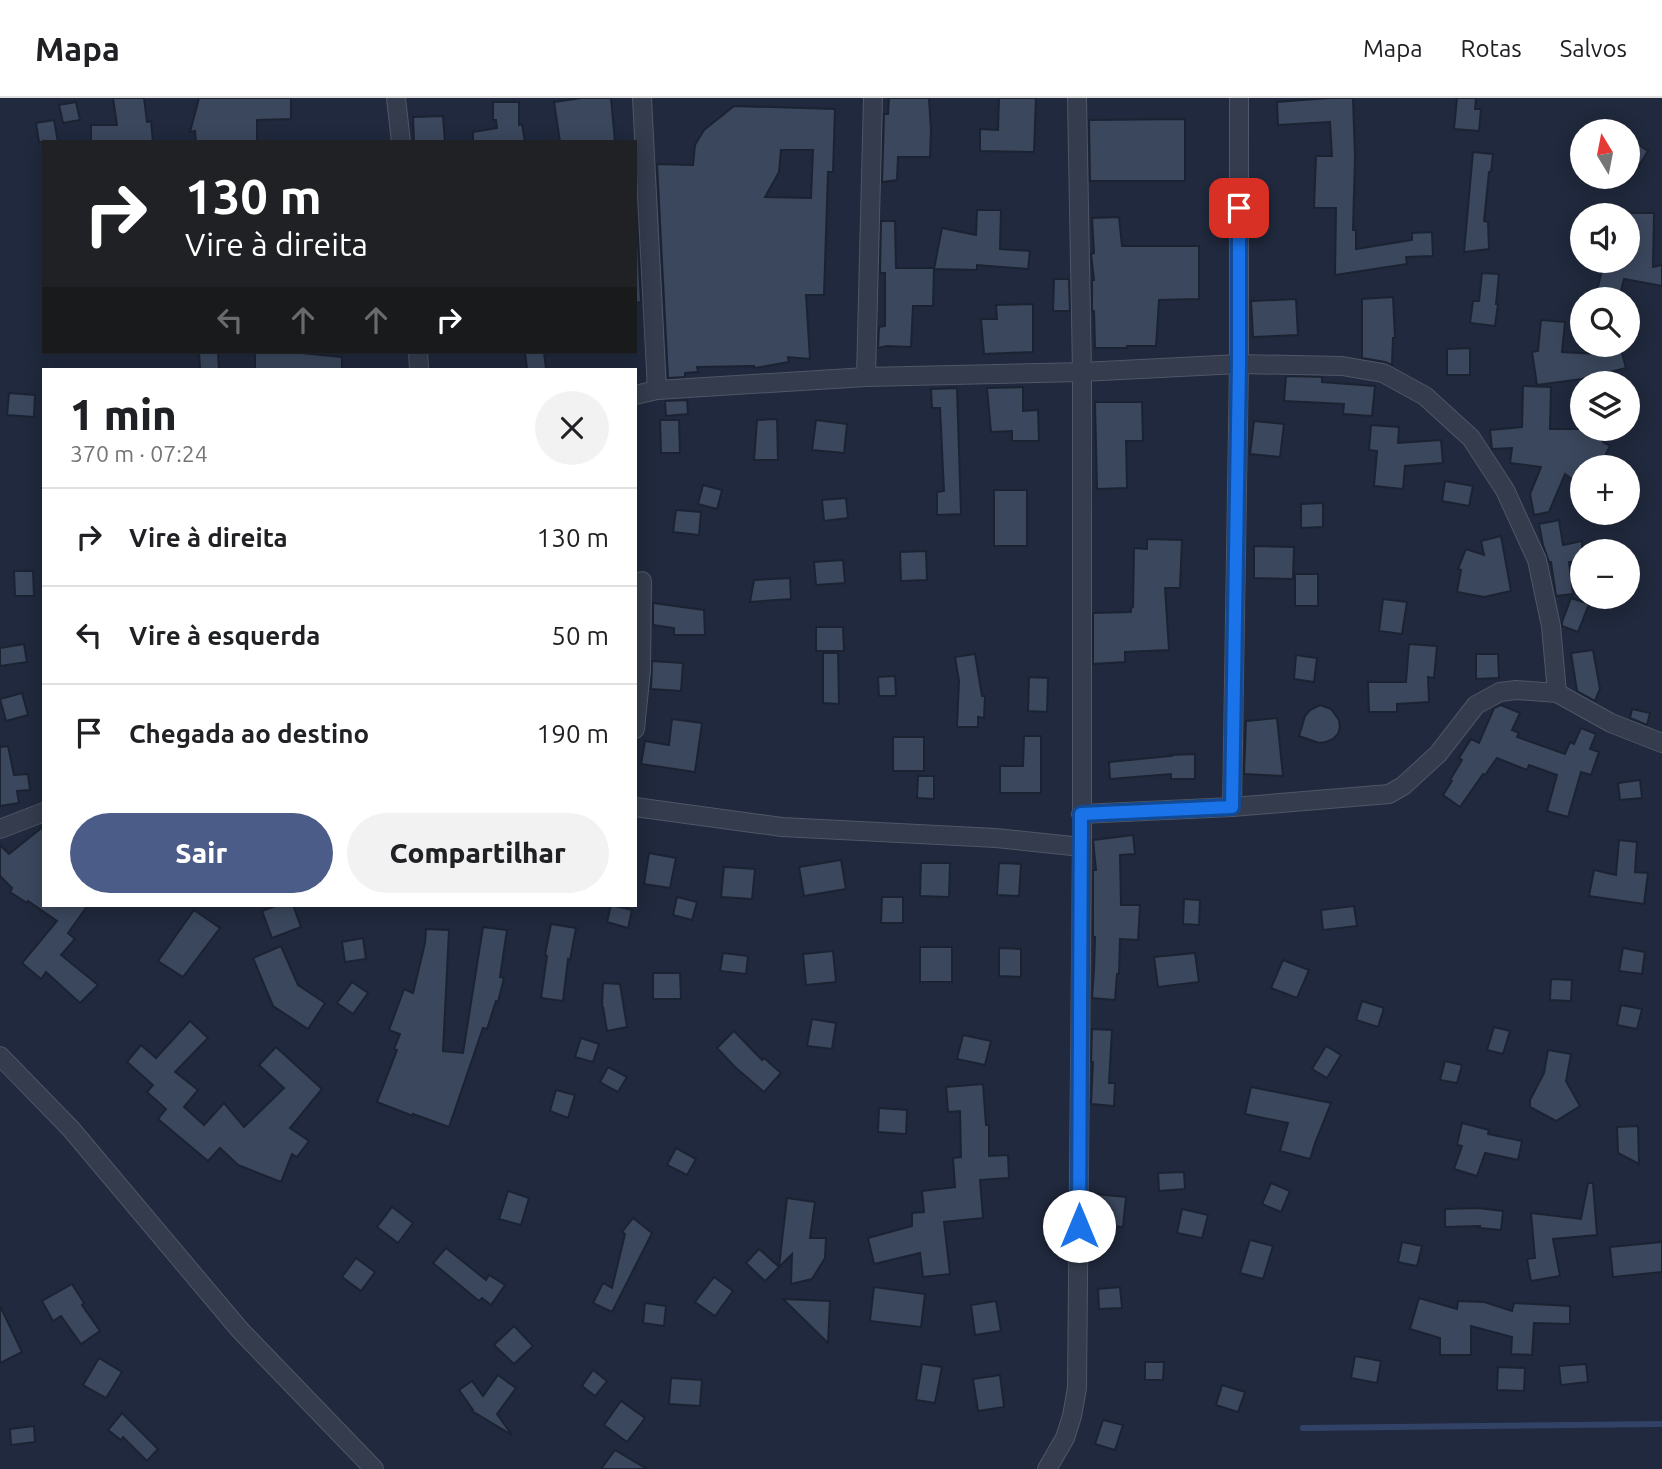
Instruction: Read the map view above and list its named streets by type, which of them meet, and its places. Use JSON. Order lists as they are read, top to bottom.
{
  "north": "top",
  "page": {
    "header": "Mapa",
    "nav": ["Mapa", "Rotas", "Salvos"],
    "map_buttons": ["+", "−"],
    "turn": ["130 m", "Vire à direita"],
    "heading": ["1 min", "370 m · 07:24"],
    "list": [
      {
        "name": "Vire à direita",
        "value": "130 m"
      },
      {
        "name": "Vire à esquerda",
        "value": "50 m"
      },
      {
        "name": "Chegada ao destino",
        "value": "190 m"
      }
    ],
    "buttons": ["Sair", "Compartilhar"]
  }
}
